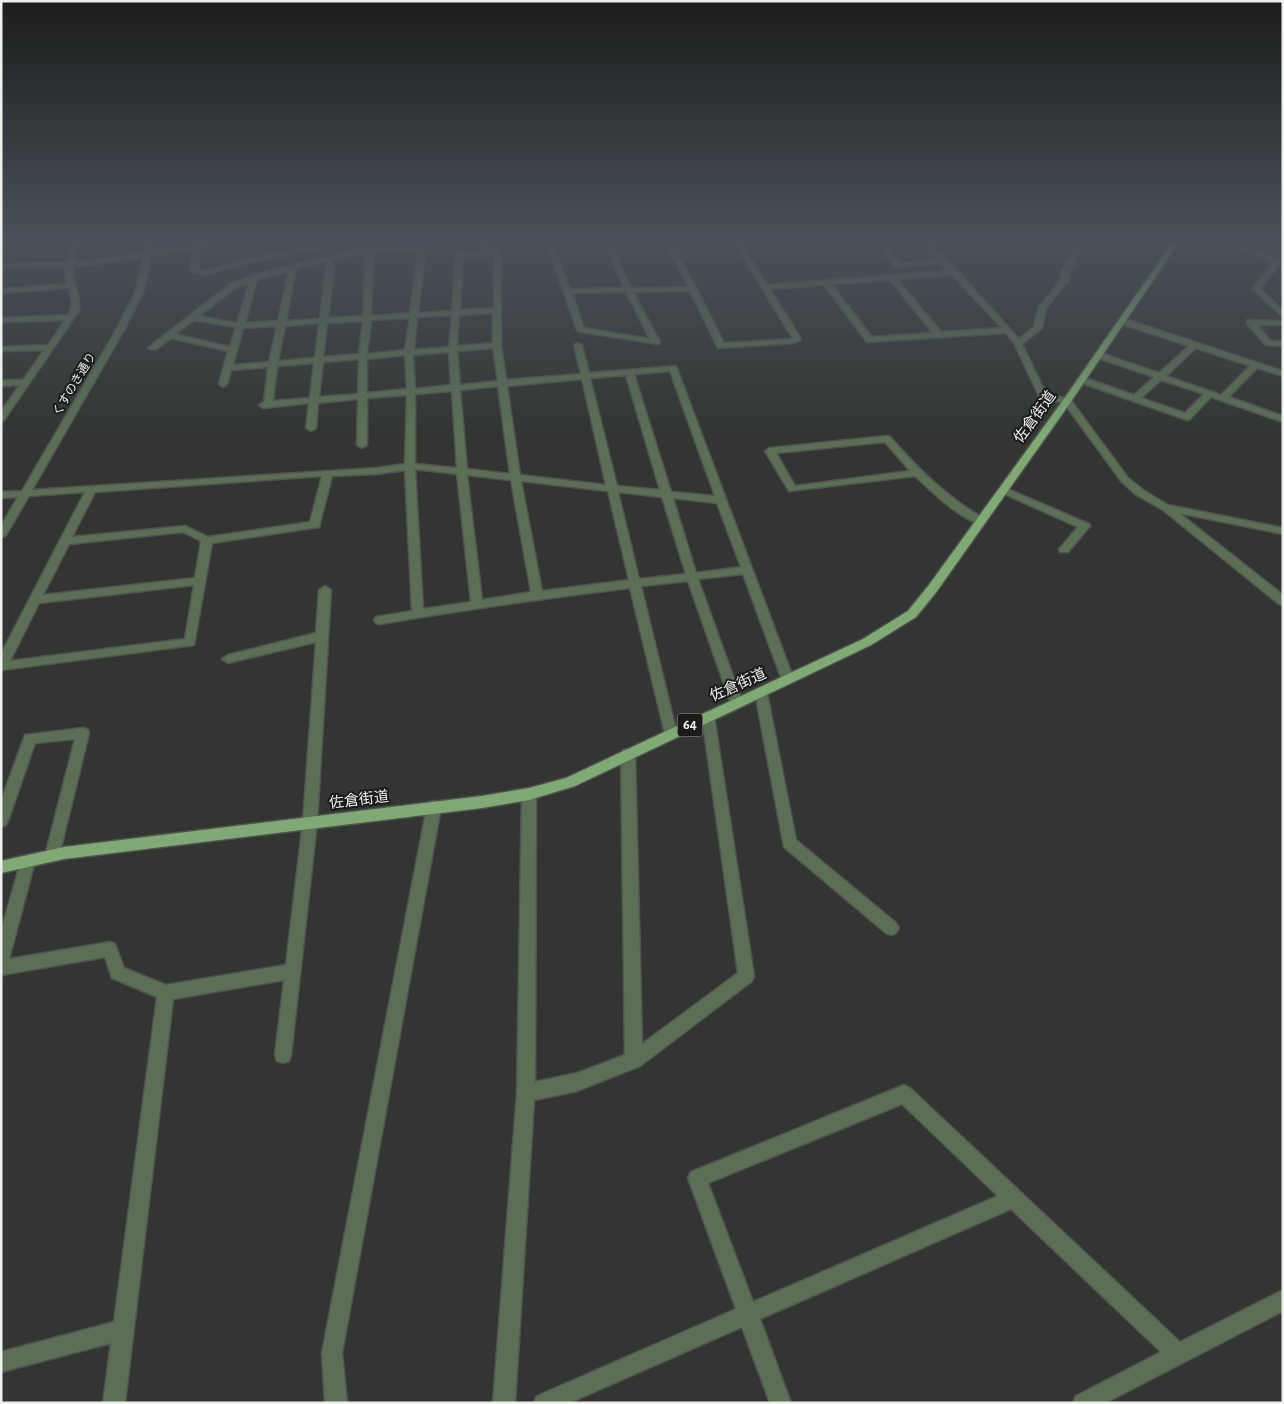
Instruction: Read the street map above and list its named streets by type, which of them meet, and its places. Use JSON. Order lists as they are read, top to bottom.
{
  "streets": {
    "main road": ["佐倉街道", "64"],
    "street": ["くすのき通り"]
  }
}
